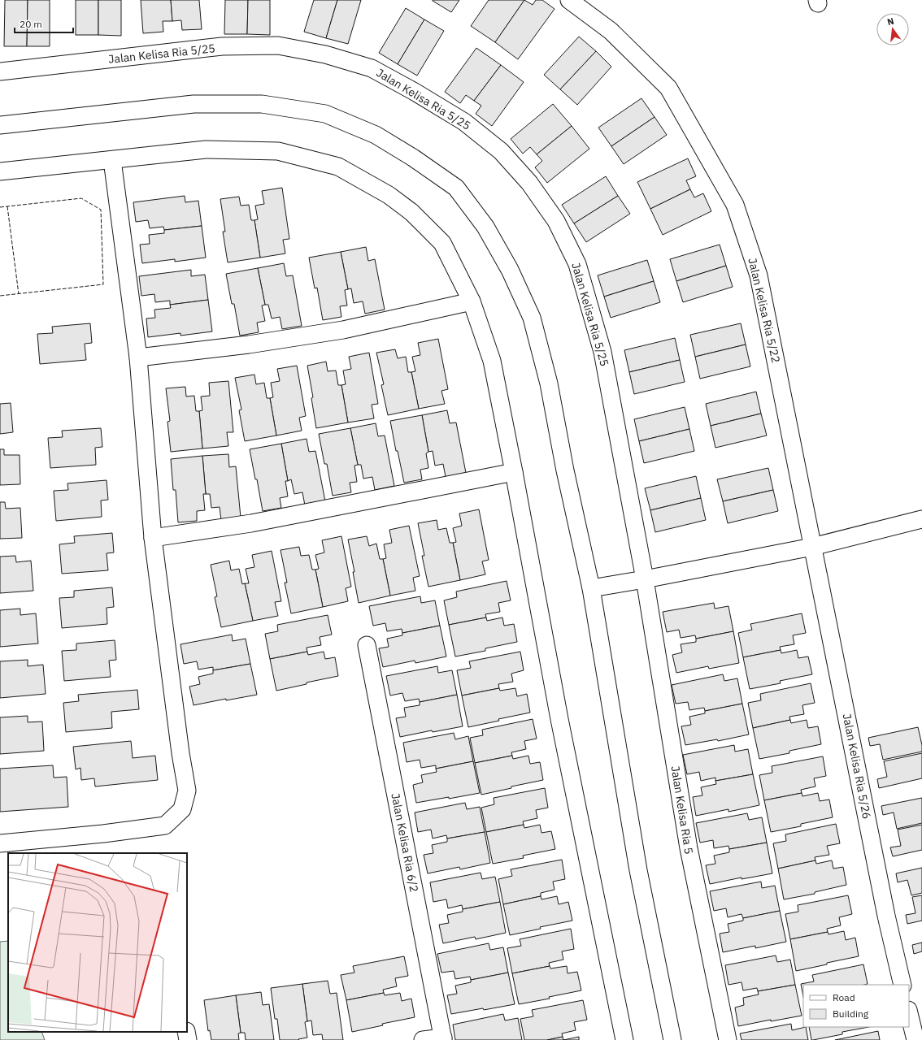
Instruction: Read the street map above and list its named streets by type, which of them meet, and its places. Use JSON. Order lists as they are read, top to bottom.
{
  "streets": {
    "street": [
      "Jalan Kelisa Ria 5/25",
      "Jalan Kelisa Ria 5/22",
      "Jalan Kelisa Ria 5/26",
      "Jalan Kelisa Ria 5",
      "Jalan Kelisa Ria 6/2"
    ]
  },
  "crossings": [
    ["Jalan Kelisa Ria 5/25", "Jalan Kelisa Ria 5"],
    ["Jalan Kelisa Ria 5/22", "Jalan Kelisa Ria 5/26"]
  ],
  "legend": ["Road", "Building"],
  "scale_bar": "20 m",
  "north": "top"
}
